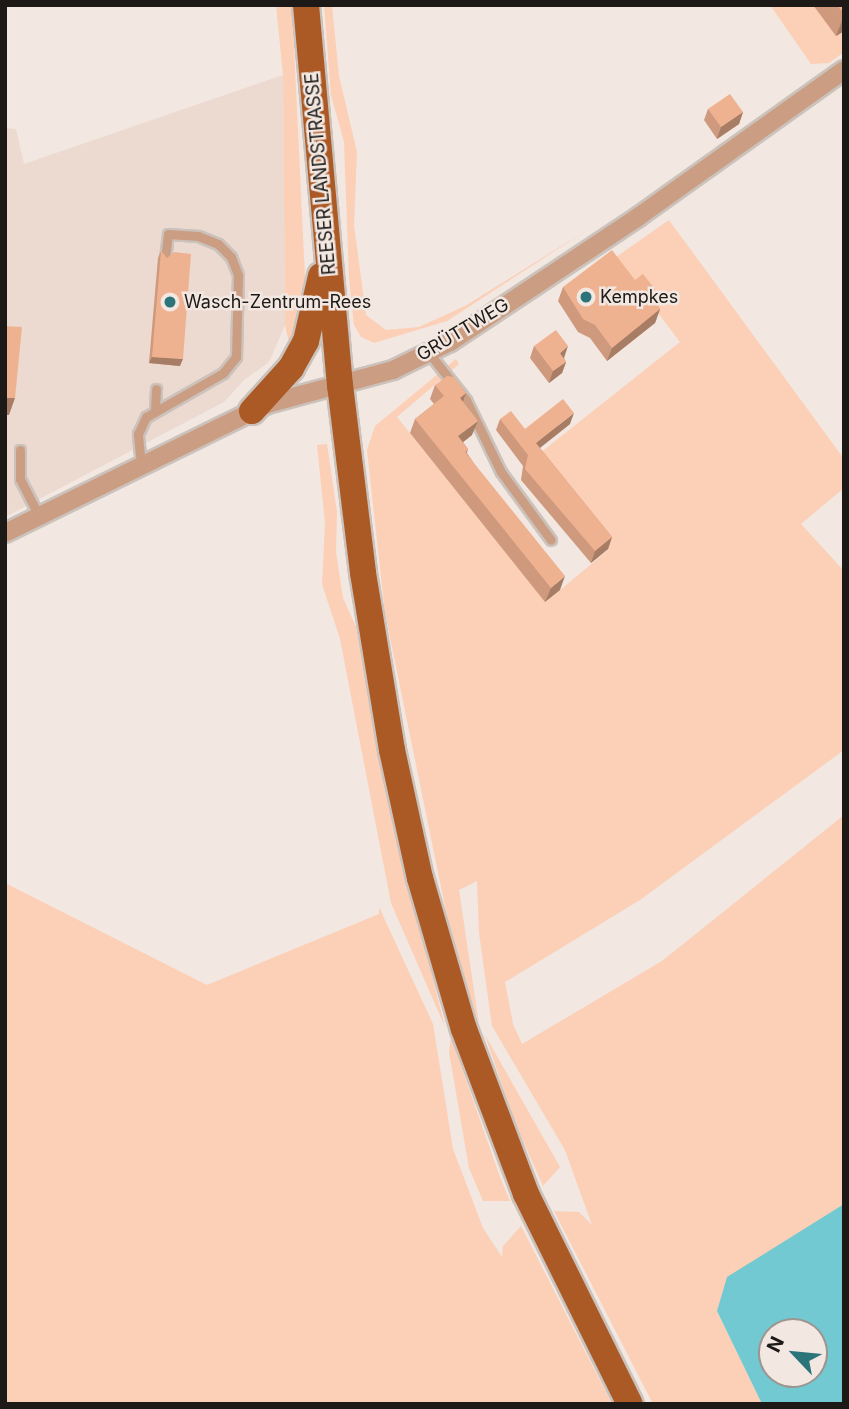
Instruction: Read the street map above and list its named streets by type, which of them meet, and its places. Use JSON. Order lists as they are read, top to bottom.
{
  "streets": {
    "main road": ["REESER LANDSTRASSE"],
    "street": ["GRÜTTWEG"]
  },
  "crossings": [
    ["REESER LANDSTRASSE", "GRÜTTWEG"]
  ],
  "places": ["Kempkes", "Wasch-Zentrum-Rees"],
  "north": "top left"
}
